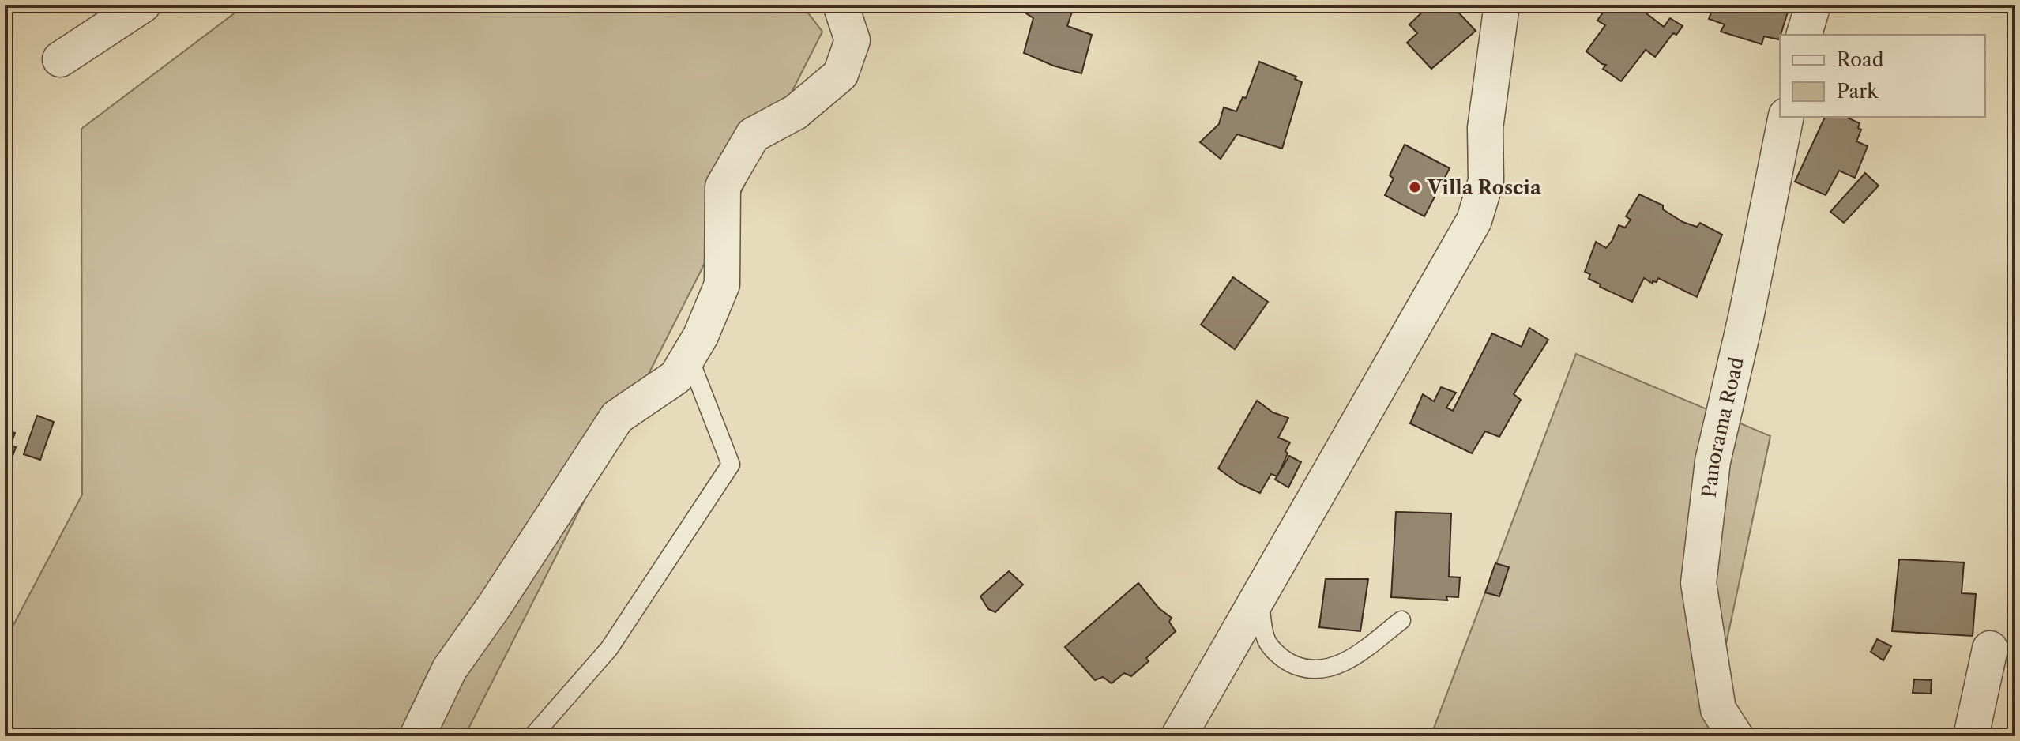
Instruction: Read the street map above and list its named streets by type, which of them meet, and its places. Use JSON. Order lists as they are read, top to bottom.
{
  "streets": {
    "street": ["Panorama Road"]
  },
  "places": ["Villa Roscia"],
  "legend": ["Road", "Park"]
}
